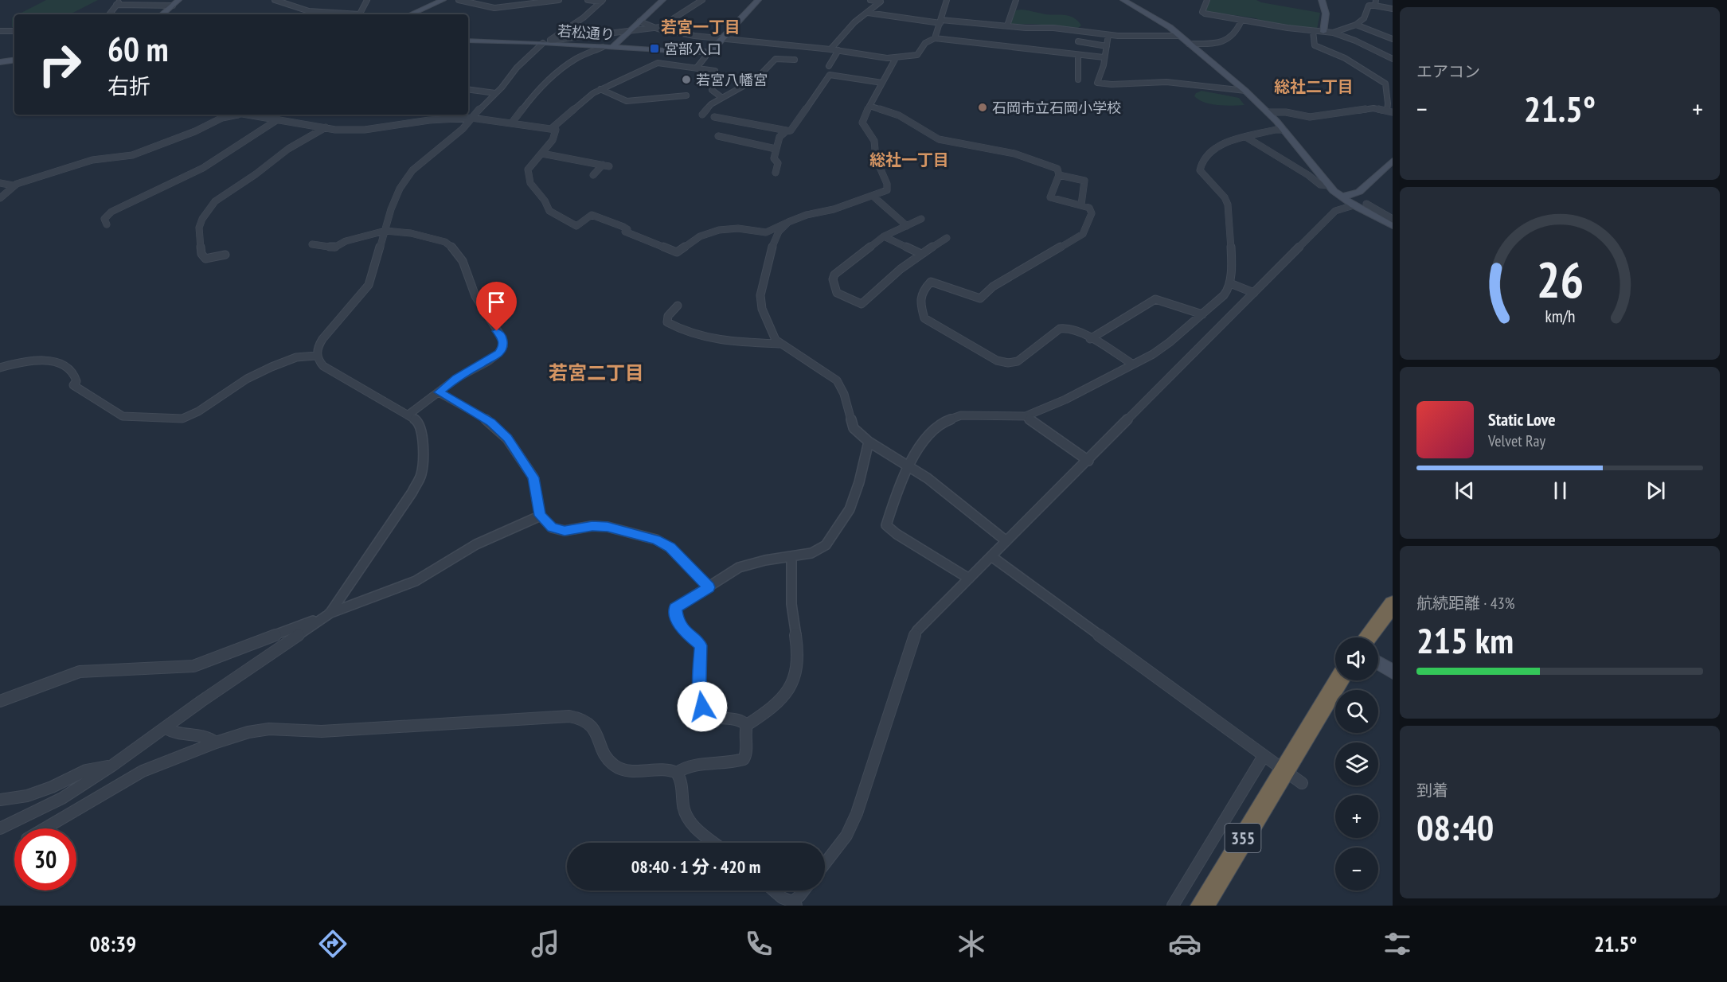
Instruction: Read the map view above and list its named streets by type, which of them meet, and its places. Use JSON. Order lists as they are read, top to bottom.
{
  "streets": {
    "highway": ["355"],
    "street": ["若松通り"]
  },
  "districts": [
    "若宮一丁目",
    "総社二丁目",
    "総社一丁目",
    "若宮二丁目"
  ],
  "places": {
    "transit": ["宮部入口"],
    "other": ["若宮八幡宮", "石岡市立石岡小学校"]
  },
  "page": {
    "tile": [
      "エアコン",
      ["航続距離 · 43%", "215 km"],
      ["到着", "08:40"]
    ],
    "turn": ["60 m", "右折"],
    "heat": ["−", "21.5°", "+"],
    "song": ["Static Love", "Velvet Ray"],
    "map_buttons": ["+", "−"],
    "limit": "30",
    "trip": "08:40 · 1 分 · 420 m",
    "tabs": ["08:39", "21.5°"],
    "gauge": ["26", "km/h"]
  }
}
